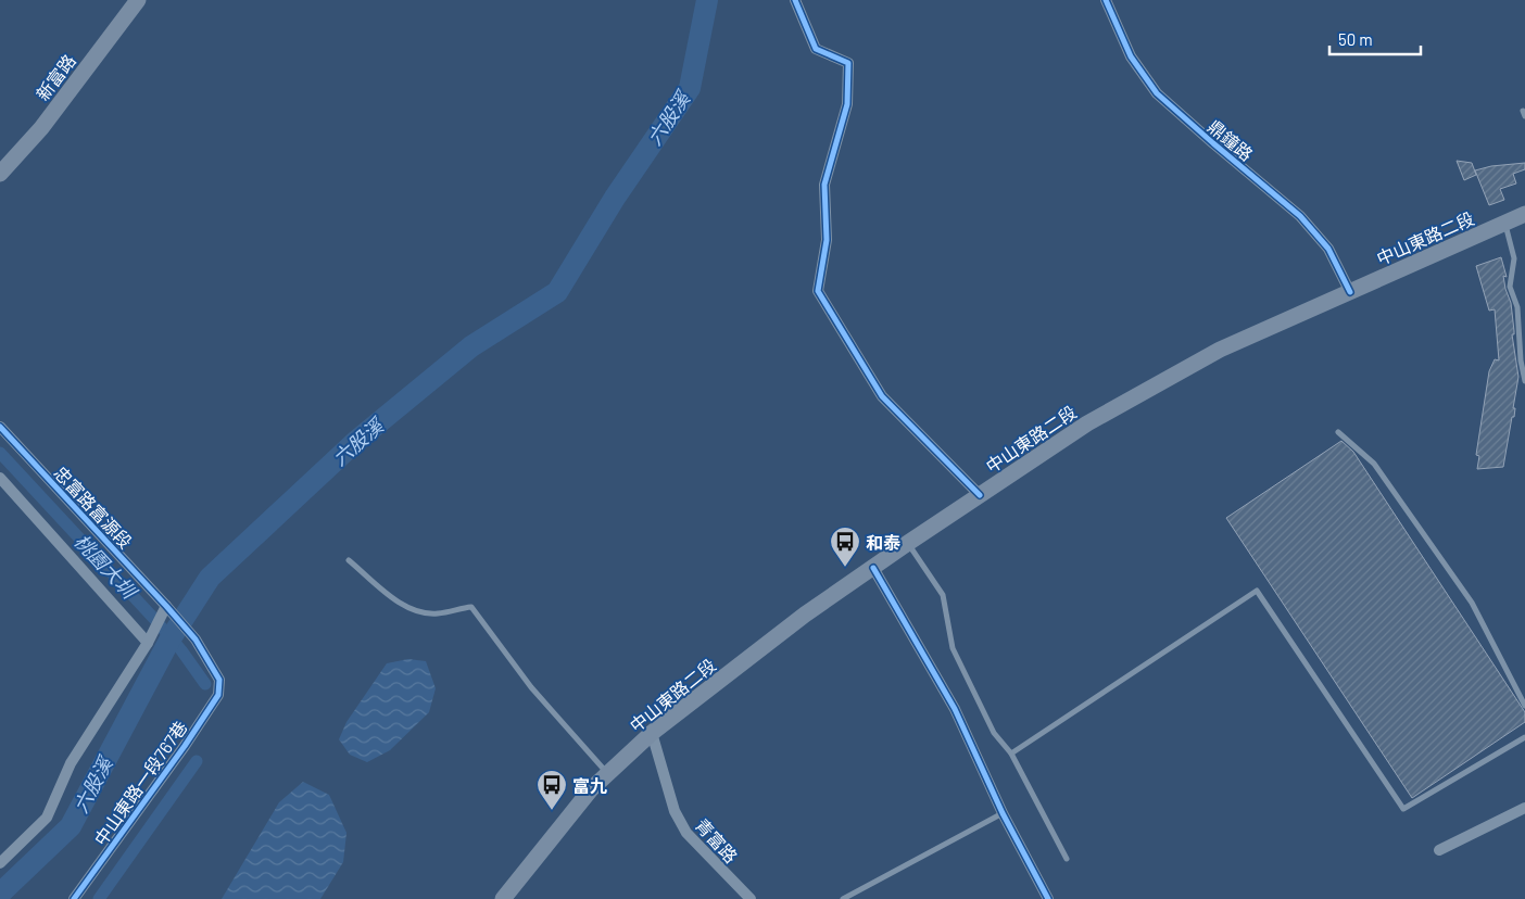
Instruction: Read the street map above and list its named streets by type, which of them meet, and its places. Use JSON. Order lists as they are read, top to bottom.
{
  "streets": {
    "main road": ["新富路", "中山東路二段"],
    "street": [
      "鼎鐘路",
      "忠富路富源段",
      "中山東路一段767巷",
      "青富路"
    ]
  },
  "crossings": [
    ["鼎鐘路", "中山東路二段"],
    ["中山東路二段", "青富路"],
    ["忠富路富源段", "中山東路一段767巷"]
  ],
  "water": ["六股溪", "桃園大圳"],
  "places": {
    "bus stop": ["和泰", "富九"]
  },
  "scale_bar": "50 m"
}
